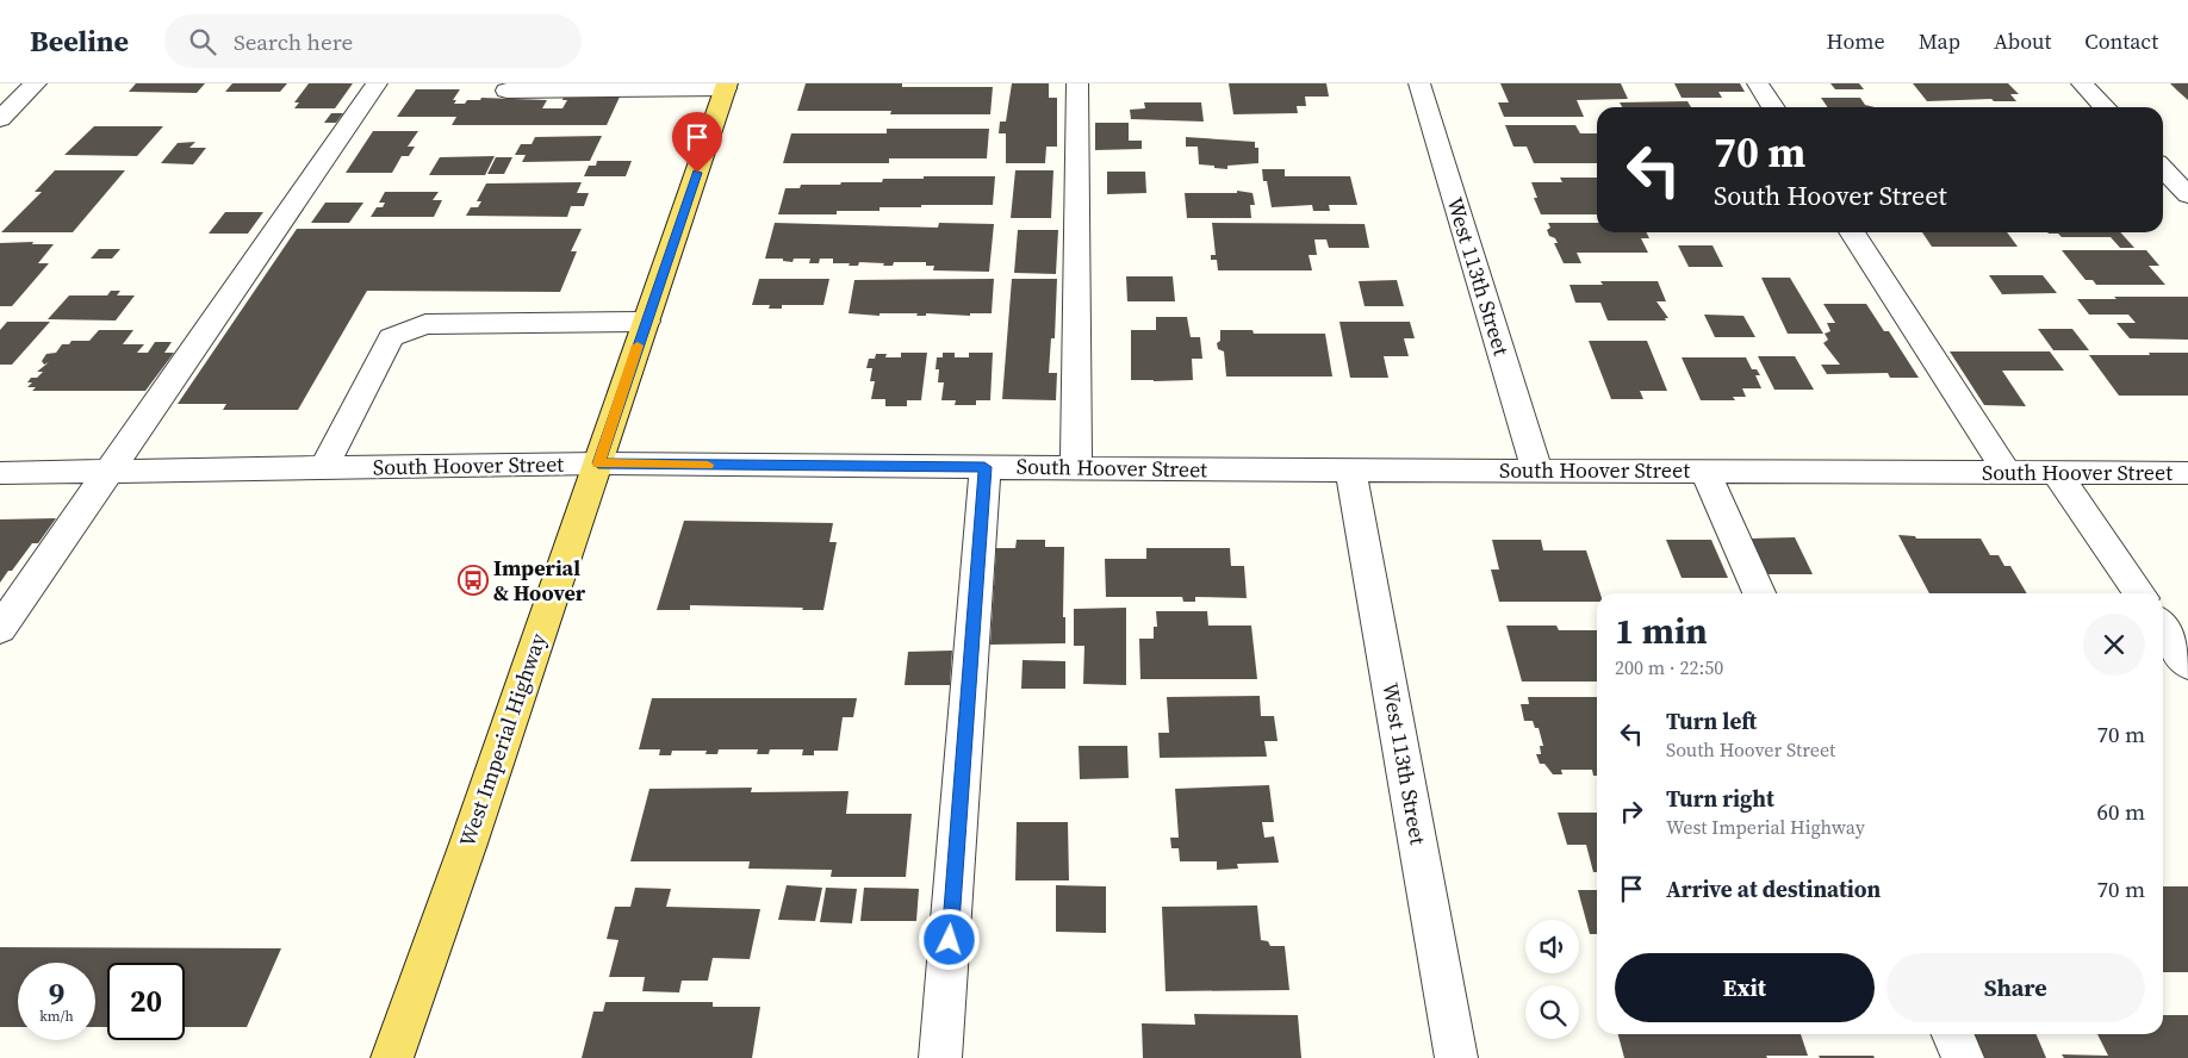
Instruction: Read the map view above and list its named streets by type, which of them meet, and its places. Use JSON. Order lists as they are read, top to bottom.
{
  "streets": {
    "main road": ["West Imperial Highway"],
    "street": ["West 113th Street", "South Hoover Street"]
  },
  "crossings": [
    ["West 113th Street", "South Hoover Street"],
    ["South Hoover Street", "West Imperial Highway"]
  ],
  "places": {
    "bus stop": ["Imperial & Hoover"]
  },
  "page": {
    "header": "Beeline",
    "search": "Search here",
    "nav": [
      "Home",
      "Map",
      "About",
      "Contact"
    ],
    "turn": ["70 m", "South Hoover Street"],
    "heading": ["1 min", "200 m · 22:50"],
    "list": [
      {
        "name": "Turn left",
        "note": "South Hoover Street",
        "value": "70 m"
      },
      {
        "name": "Turn right",
        "note": "West Imperial Highway",
        "value": "60 m"
      },
      {
        "name": "Arrive at destination",
        "value": "70 m"
      }
    ],
    "buttons": ["Exit", "Share"],
    "speed": "9 km/h",
    "limit": "20"
  }
}
